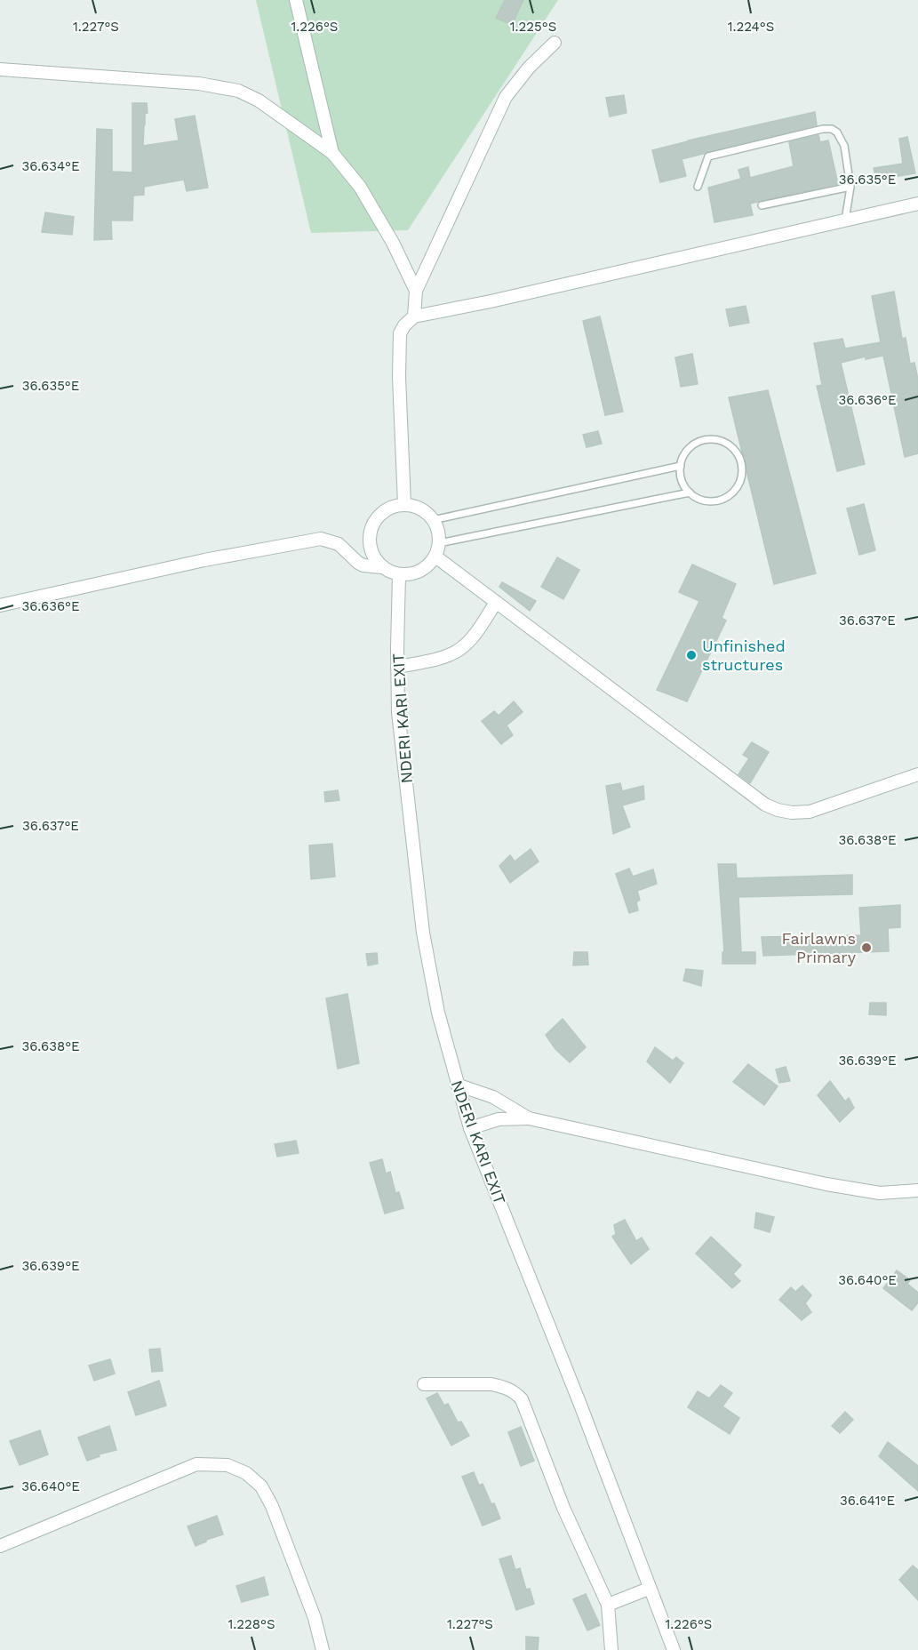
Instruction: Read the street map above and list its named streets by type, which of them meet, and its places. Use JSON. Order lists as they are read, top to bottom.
{
  "streets": {
    "street": ["NDERI KARI EXIT"]
  },
  "places": ["Unfinished structures", "Fairlawns Primary"],
  "coordinates": [
    "1.227°S",
    "1.226°S",
    "1.225°S",
    "1.224°S",
    "36.634°E",
    "36.635°E",
    "36.636°E",
    "36.637°E",
    "36.638°E",
    "36.639°E",
    "36.640°E",
    "36.641°E",
    "1.228°S"
  ]
}
